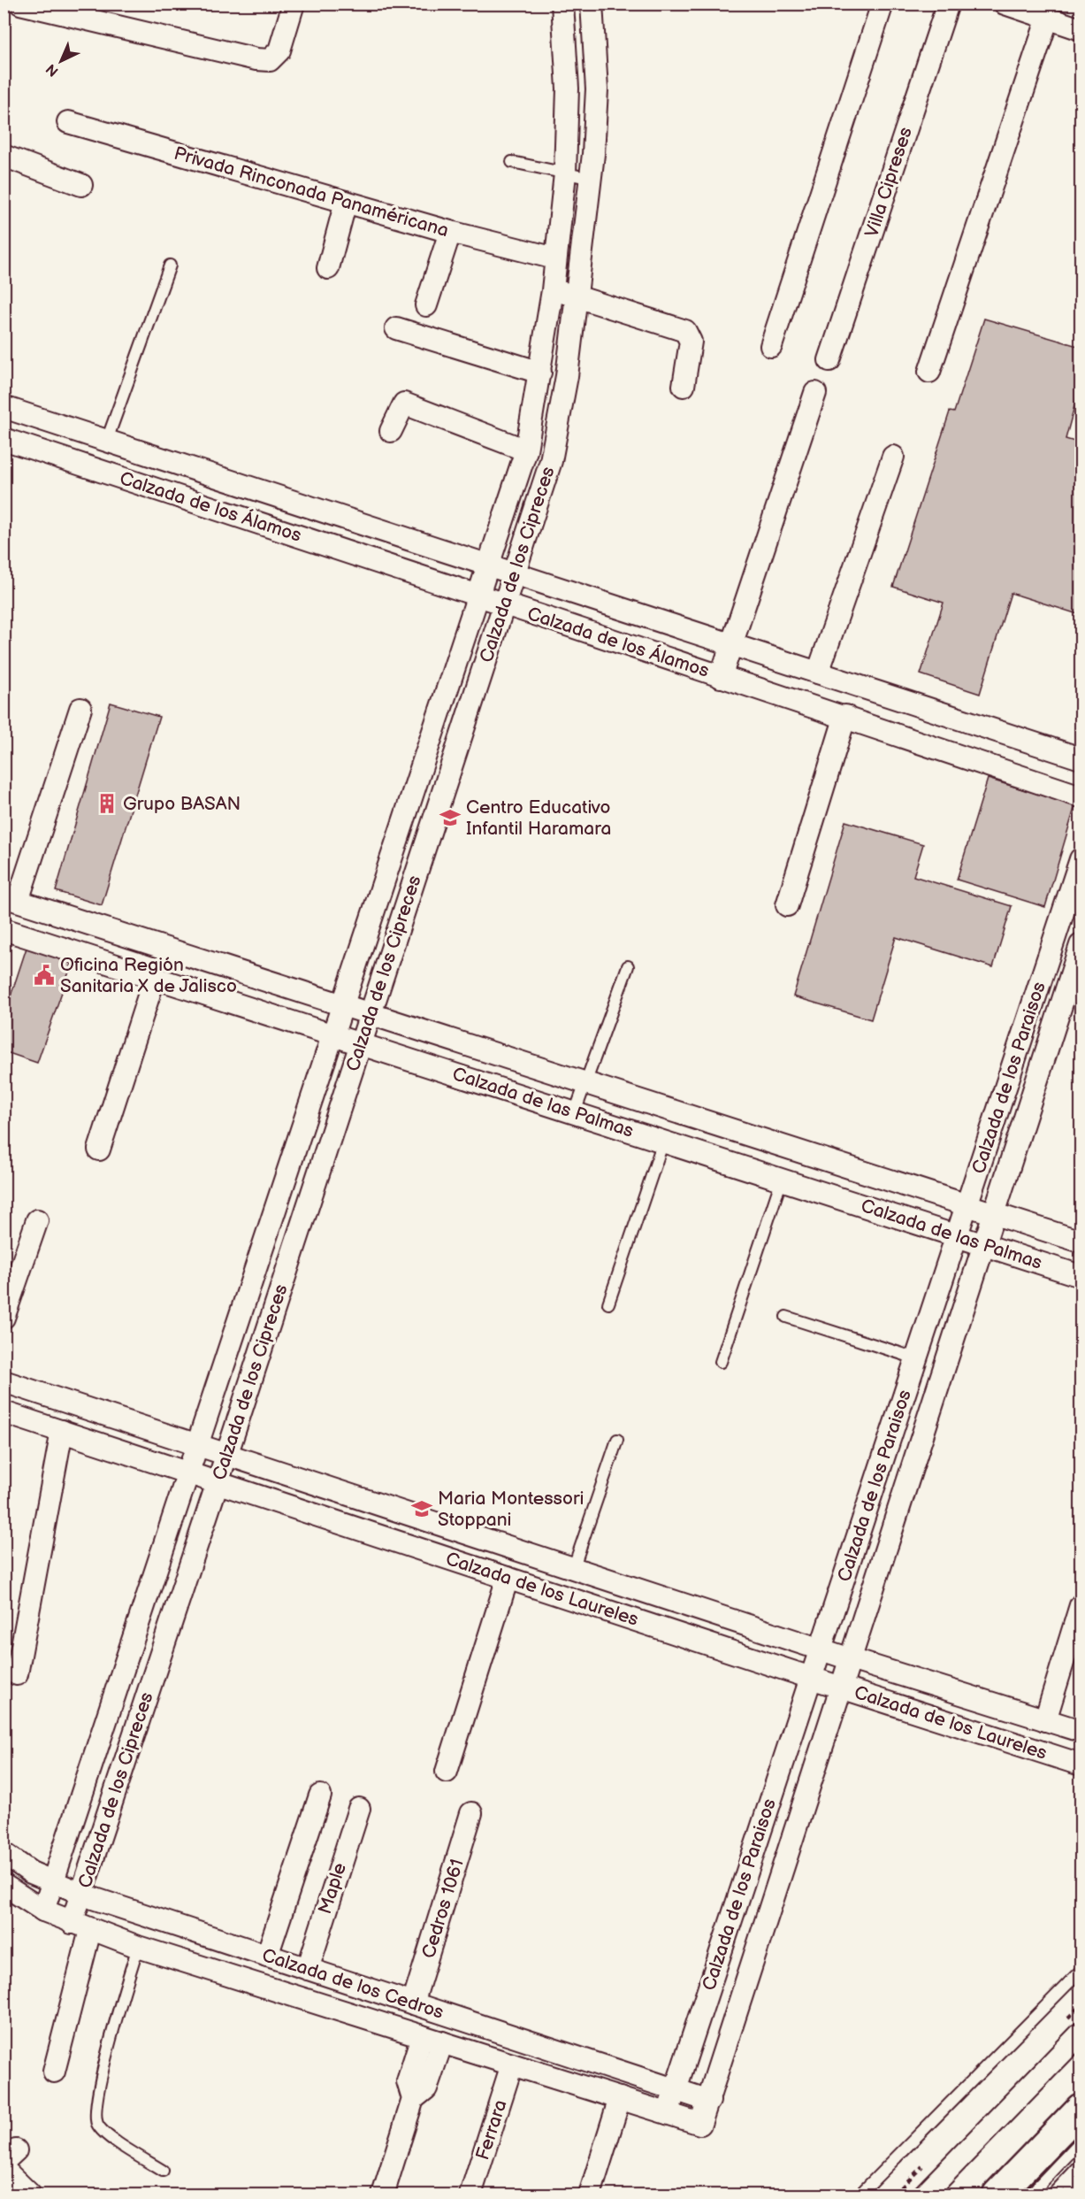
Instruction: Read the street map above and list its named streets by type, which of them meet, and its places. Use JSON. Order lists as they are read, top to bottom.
{
  "streets": {
    "street": [
      "Villa Cipreses",
      "Privada Rinconada Panaméricana",
      "Calzada de los Álamos",
      "Calzada de los Cipreces",
      "Calzada de los Paraisos",
      "Calzada de las Palmas",
      "Calzada de los Laureles",
      "Maple",
      "Cedros 1061",
      "Calzada de los Cedros",
      "Ferrara"
    ]
  },
  "crossings": [
    ["Privada Rinconada Panaméricana", "Calzada de los Cipreces"],
    ["Calzada de los Álamos", "Calzada de los Cipreces"],
    ["Calzada de los Cipreces", "Calzada de las Palmas"],
    ["Calzada de los Cipreces", "Calzada de los Laureles"],
    ["Calzada de los Cipreces", "Calzada de los Cedros"],
    ["Calzada de los Paraisos", "Calzada de las Palmas"],
    ["Calzada de los Paraisos", "Calzada de los Laureles"],
    ["Calzada de los Paraisos", "Calzada de los Cedros"],
    ["Maple", "Calzada de los Cedros"],
    ["Cedros 1061", "Calzada de los Cedros"],
    ["Calzada de los Cedros", "Ferrara"]
  ],
  "places": {
    "building": ["Grupo BASAN"],
    "school or university": ["Centro Educativo Infantil Haramara", "Maria Montessori Stoppani"],
    "public building": ["Oficina Región Sanitaria X de Jalisco"]
  },
  "north": "bottom left"
}
